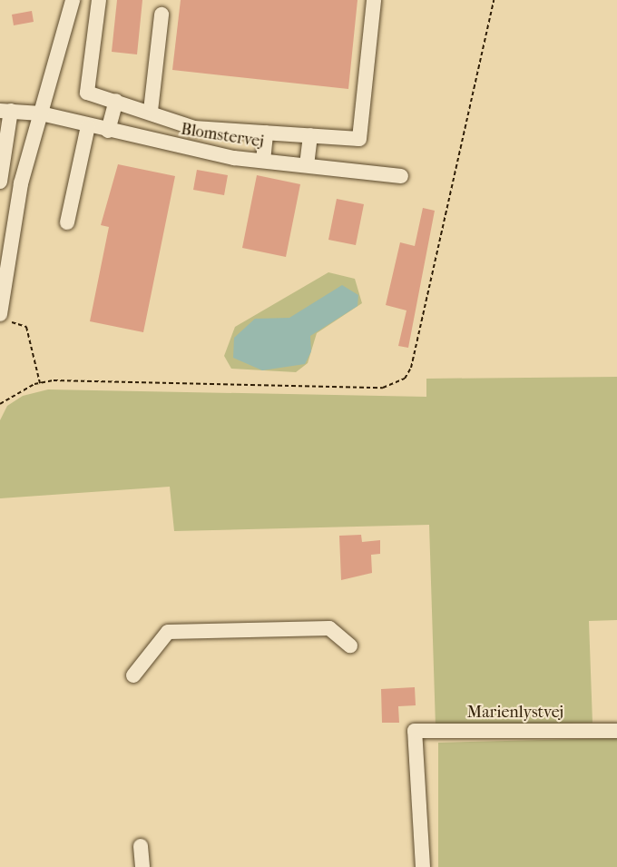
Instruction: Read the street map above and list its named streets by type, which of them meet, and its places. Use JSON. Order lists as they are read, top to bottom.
{
  "streets": {
    "street": ["Blomstervej", "Marienlystvej"]
  }
}
